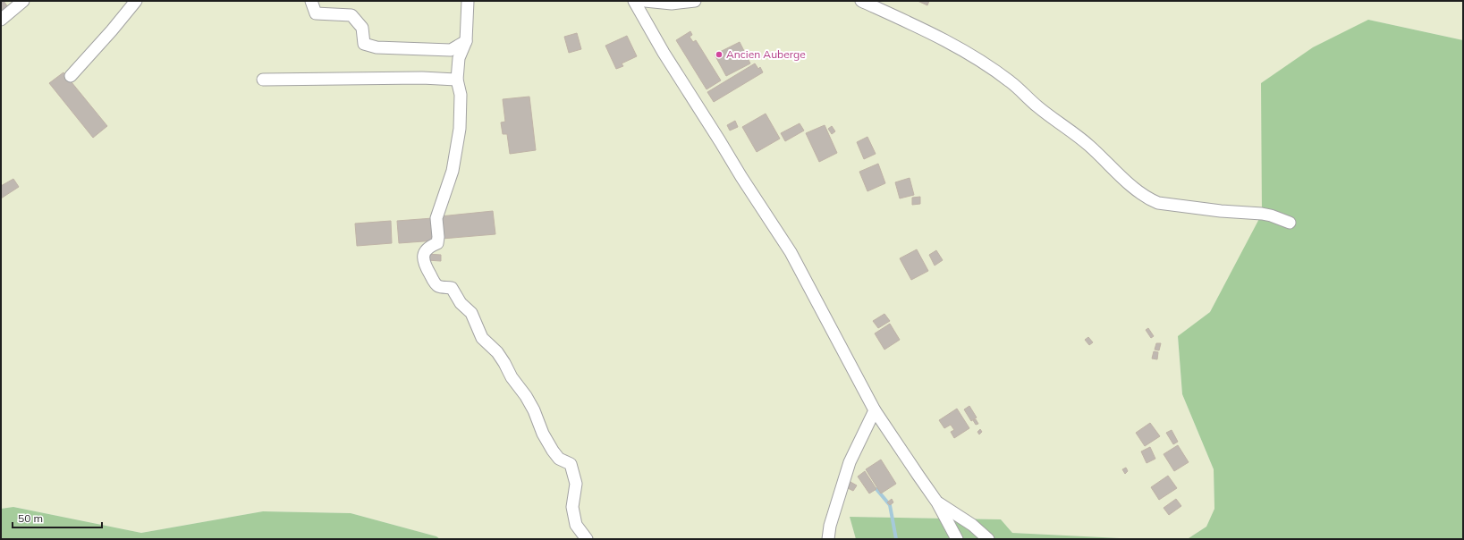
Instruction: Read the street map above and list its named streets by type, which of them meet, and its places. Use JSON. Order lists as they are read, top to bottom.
{
  "places": ["Ancien Auberge"],
  "scale_bar": "50 m"
}
